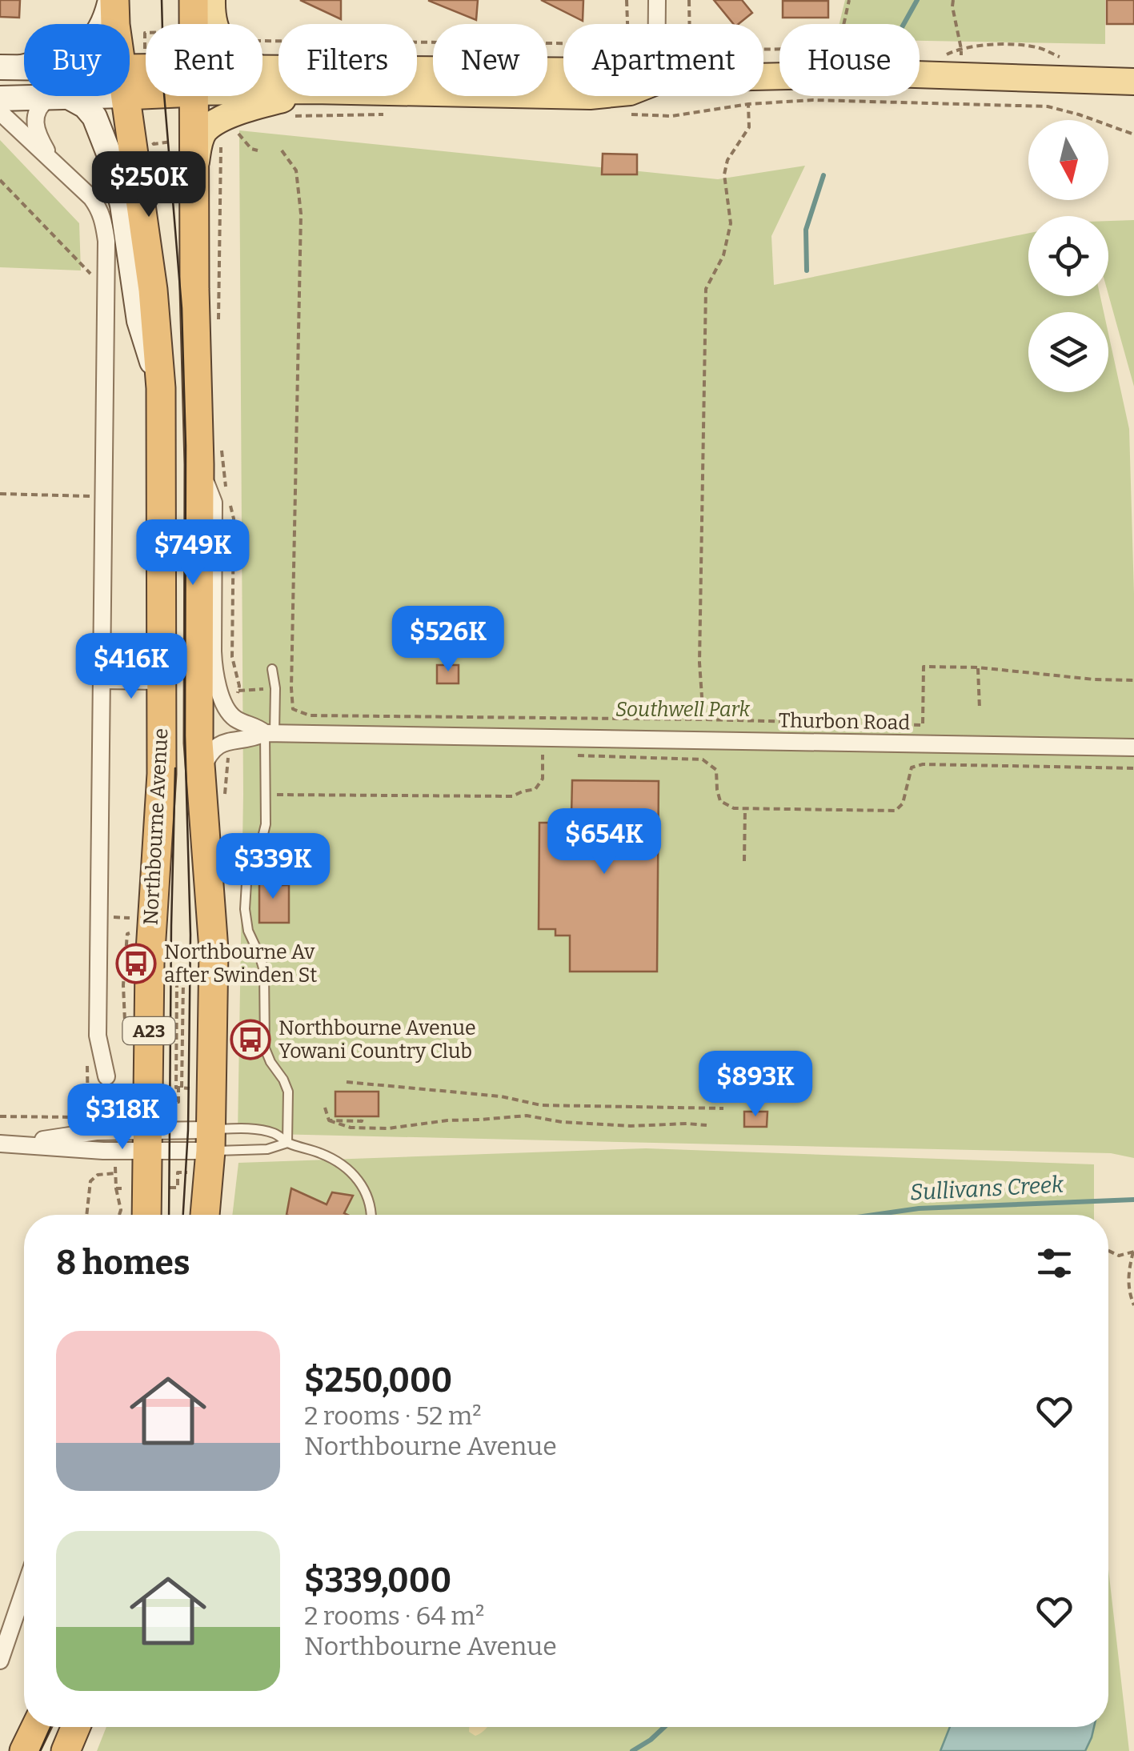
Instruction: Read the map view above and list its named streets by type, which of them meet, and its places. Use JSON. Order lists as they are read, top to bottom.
{
  "streets": {
    "highway": ["Northbourne Avenue", "A23"],
    "street": ["Thurbon Road"]
  },
  "crossings": [
    ["Thurbon Road", "Northbourne Avenue"]
  ],
  "water": ["Sullivans Creek"],
  "parks": ["Southwell Park"],
  "places": {
    "bus stop": ["Northbourne Av after Swinden St", "Northbourne Avenue Yowani Country Club"]
  },
  "north": "bottom",
  "page": {
    "chip": [
      "Buy",
      "Rent",
      "Filters",
      "New",
      "Apartment",
      "House"
    ],
    "price": [
      "$250K",
      "$749K",
      "$526K",
      "$416K",
      "$654K",
      "$339K",
      "$893K",
      "$318K"
    ],
    "heading": "8 homes",
    "list": [
      {
        "name": "$250,000",
        "note": "2 rooms · 52 m² · Northbourne Avenue"
      },
      {
        "name": "$339,000",
        "note": "2 rooms · 64 m² · Northbourne Avenue"
      }
    ]
  }
}
